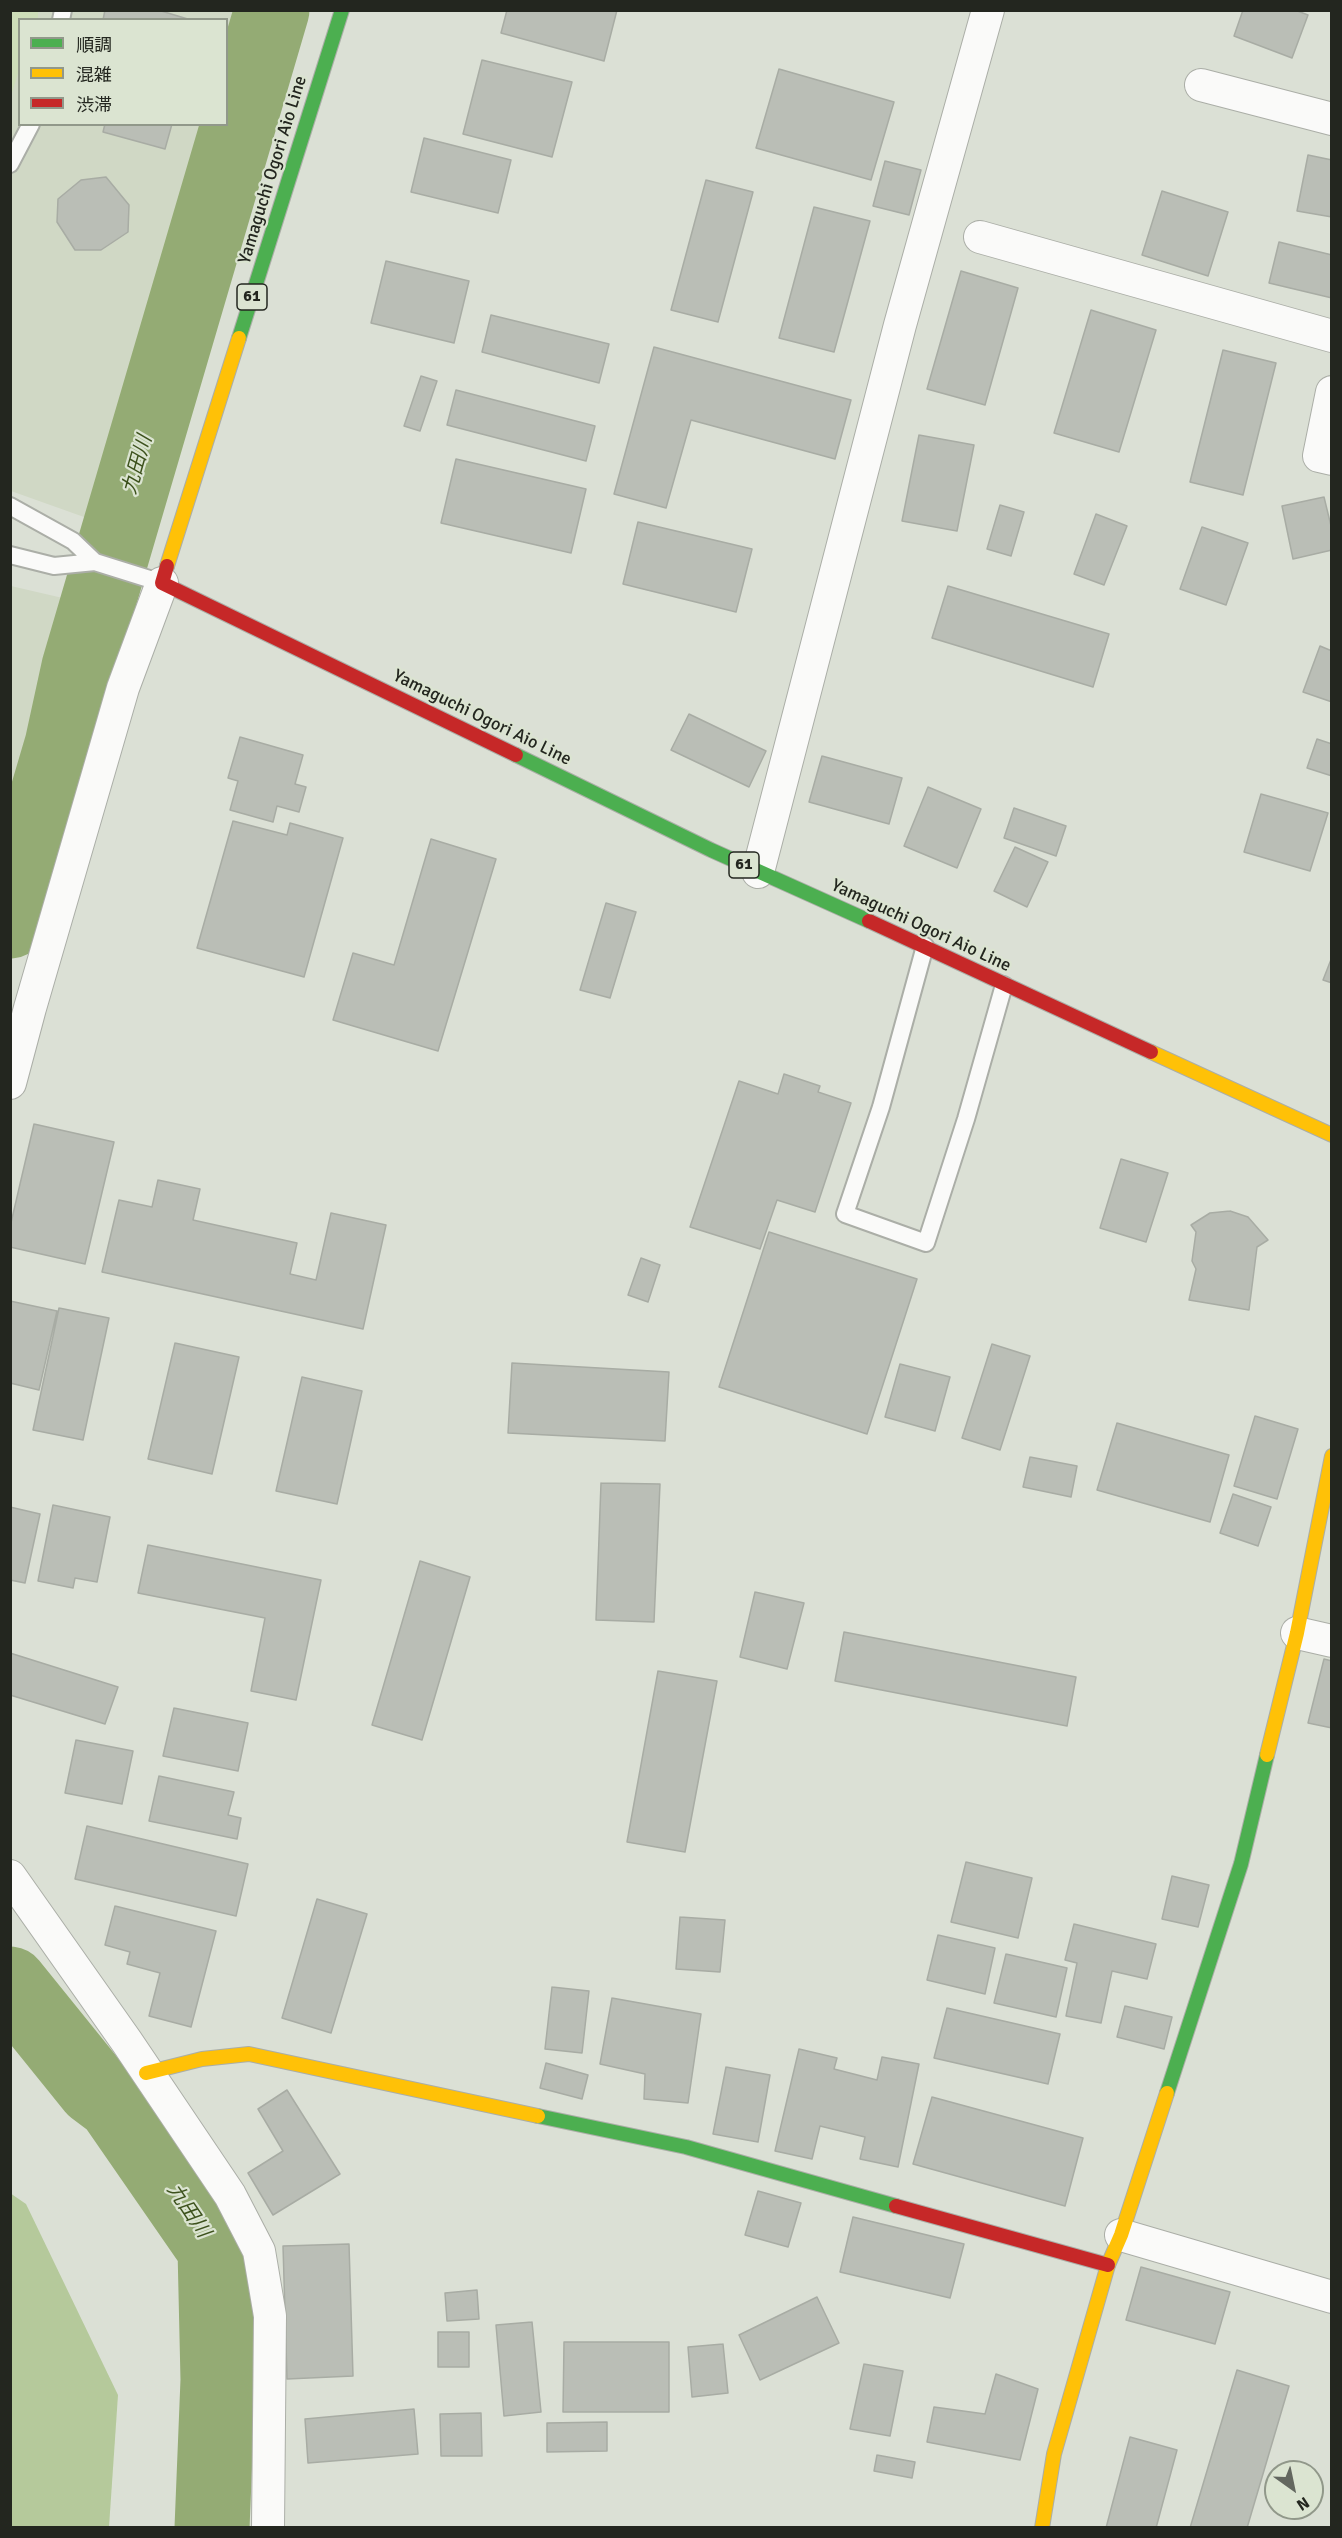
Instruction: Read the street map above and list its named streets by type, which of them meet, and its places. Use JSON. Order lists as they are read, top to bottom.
{
  "streets": {
    "street": ["Yamaguchi Ogori Aio Line", "61"]
  },
  "water": ["九田川"],
  "legend": ["順調", "混雑", "渋滞"],
  "north": "bottom right"
}
